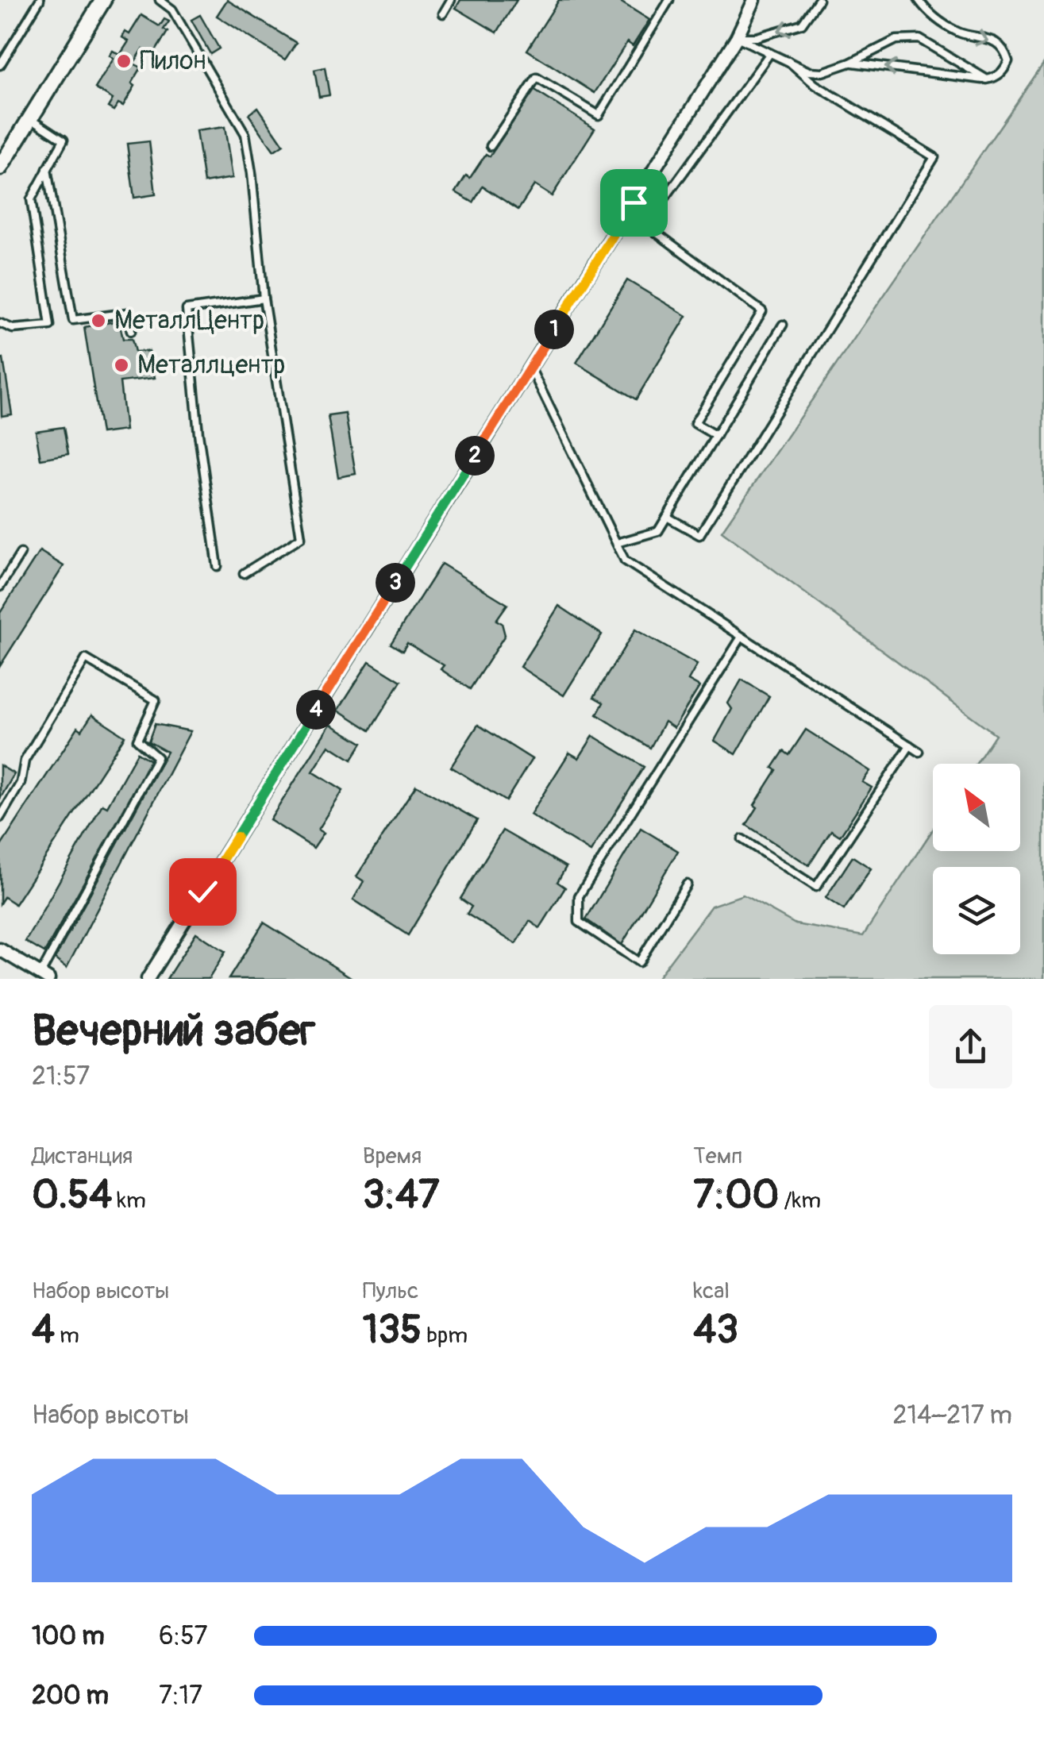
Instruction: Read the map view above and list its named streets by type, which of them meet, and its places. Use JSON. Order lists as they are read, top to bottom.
{
  "places": ["Пилон", "МеталлЦентр", "Металлцентр"],
  "north": "top left",
  "page": {
    "pins": [
      "1",
      "2",
      "3",
      "4"
    ],
    "heading": ["Вечерний забег", "21:57"],
    "stats": [
      ["Дистанция", "0.54 km"],
      ["Время", "3:47"],
      ["Темп", "7:00 /km"],
      ["Набор высоты", "4 m"],
      ["Пульс", "135 bpm"],
      ["kcal", "43"]
    ],
    "chart": ["Набор высоты", "214–217 m"],
    "list": [
      {
        "name": "100 m",
        "note": "6:57"
      },
      {
        "name": "200 m",
        "note": "7:17"
      }
    ]
  }
}
